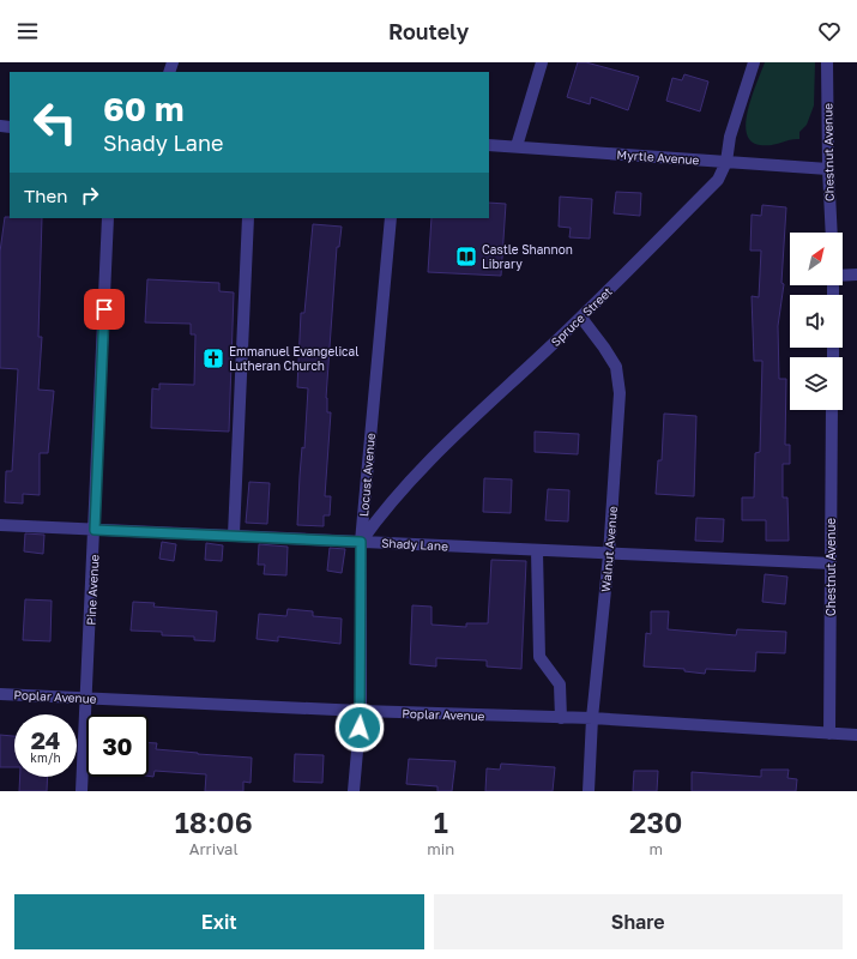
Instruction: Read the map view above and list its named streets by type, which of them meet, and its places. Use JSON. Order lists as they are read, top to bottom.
{
  "streets": {
    "street": [
      "Chestnut Avenue",
      "Myrtle Avenue",
      "Spruce Street",
      "Locust Avenue",
      "Shady Lane",
      "Walnut Avenue",
      "Pine Avenue",
      "Poplar Avenue"
    ]
  },
  "crossings": [
    ["Chestnut Avenue", "Myrtle Avenue"],
    ["Chestnut Avenue", "Shady Lane"],
    ["Chestnut Avenue", "Poplar Avenue"],
    ["Myrtle Avenue", "Spruce Street"],
    ["Spruce Street", "Locust Avenue"],
    ["Spruce Street", "Shady Lane"],
    ["Spruce Street", "Walnut Avenue"],
    ["Locust Avenue", "Shady Lane"],
    ["Locust Avenue", "Poplar Avenue"],
    ["Shady Lane", "Walnut Avenue"],
    ["Shady Lane", "Pine Avenue"],
    ["Walnut Avenue", "Poplar Avenue"],
    ["Pine Avenue", "Poplar Avenue"]
  ],
  "places": {
    "library": ["Castle Shannon Library"],
    "church": ["Emmanuel Evangelical Lutheran Church"]
  },
  "north": "top right",
  "page": {
    "header": "Routely",
    "turn": ["60 m", "Shady Lane"],
    "then": "Then",
    "speed": "24 km/h",
    "limit": "30",
    "eta": [
      "18:06",
      "Arrival",
      "1",
      "min",
      "230",
      "m"
    ],
    "buttons": ["Exit", "Share"]
  }
}
